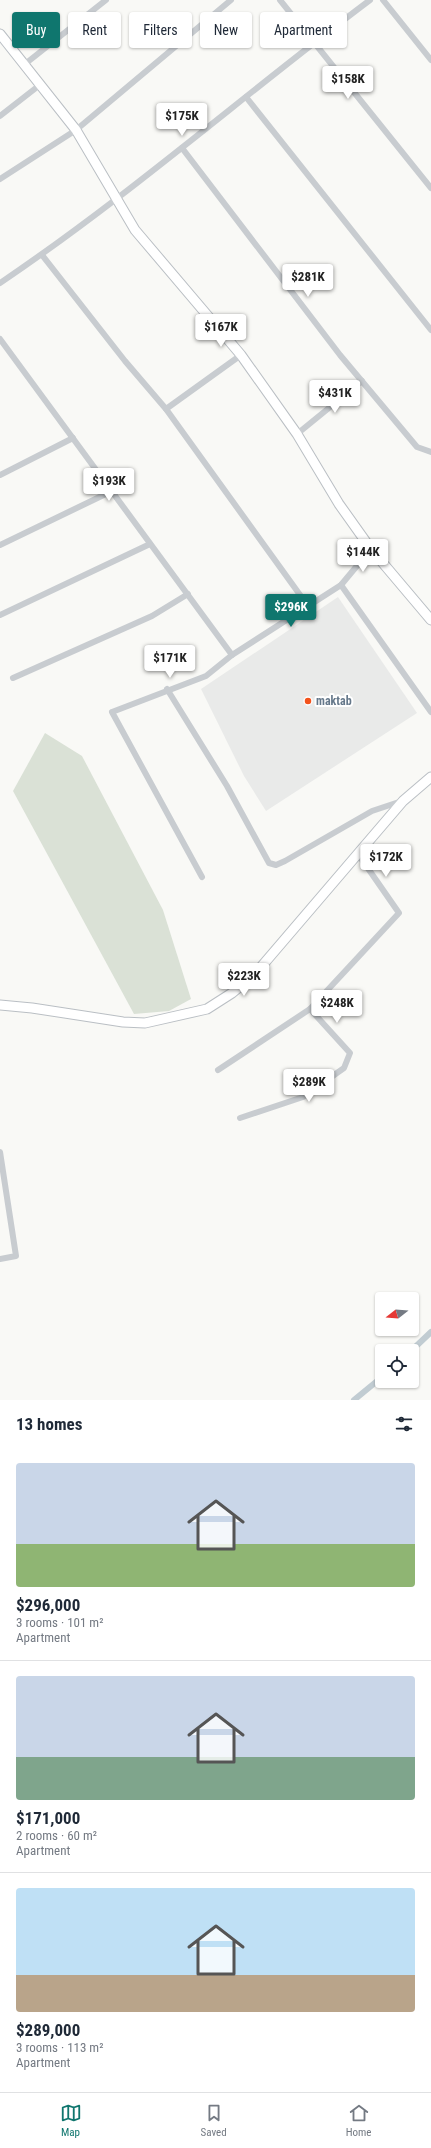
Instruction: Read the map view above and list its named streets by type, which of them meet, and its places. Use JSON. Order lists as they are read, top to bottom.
{
  "places": ["maktab"],
  "north": "left",
  "page": {
    "chip": [
      "Buy",
      "Rent",
      "Filters",
      "New",
      "Apartment"
    ],
    "price": [
      "$158K",
      "$175K",
      "$281K",
      "$167K",
      "$431K",
      "$193K",
      "$144K",
      "$296K",
      "$171K",
      "$172K",
      "$223K",
      "$248K",
      "$289K"
    ],
    "heading": "13 homes",
    "list": [
      {
        "name": "$296,000",
        "note": "3 rooms · 101 m² · Apartment"
      },
      {
        "name": "$171,000",
        "note": "2 rooms · 60 m² · Apartment"
      },
      {
        "name": "$289,000",
        "note": "3 rooms · 113 m² · Apartment"
      }
    ],
    "tabs": ["Map", "Saved", "Home"]
  }
}
